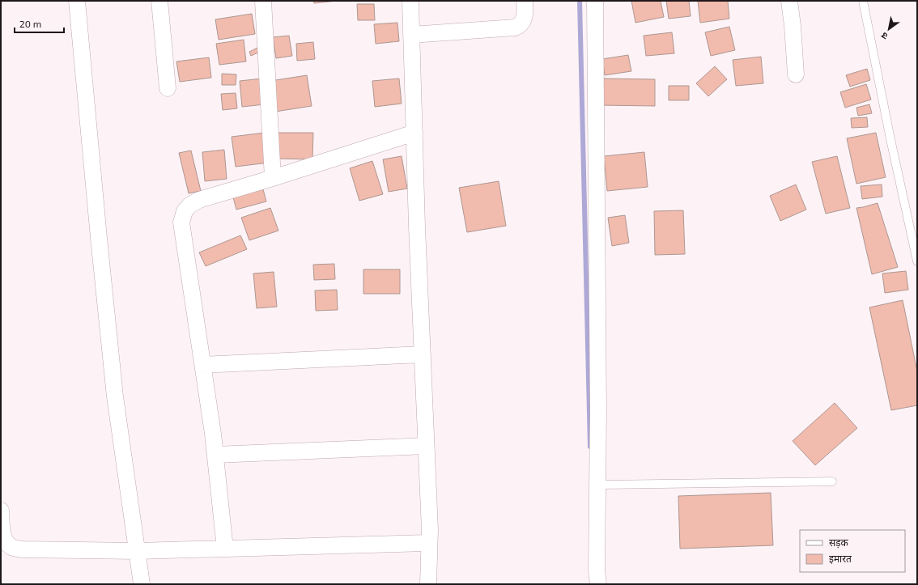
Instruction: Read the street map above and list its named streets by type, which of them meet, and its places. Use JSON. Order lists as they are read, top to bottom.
{
  "legend": ["सड़क", "इमारत"],
  "scale_bar": "20 m",
  "north": "bottom left"
}
